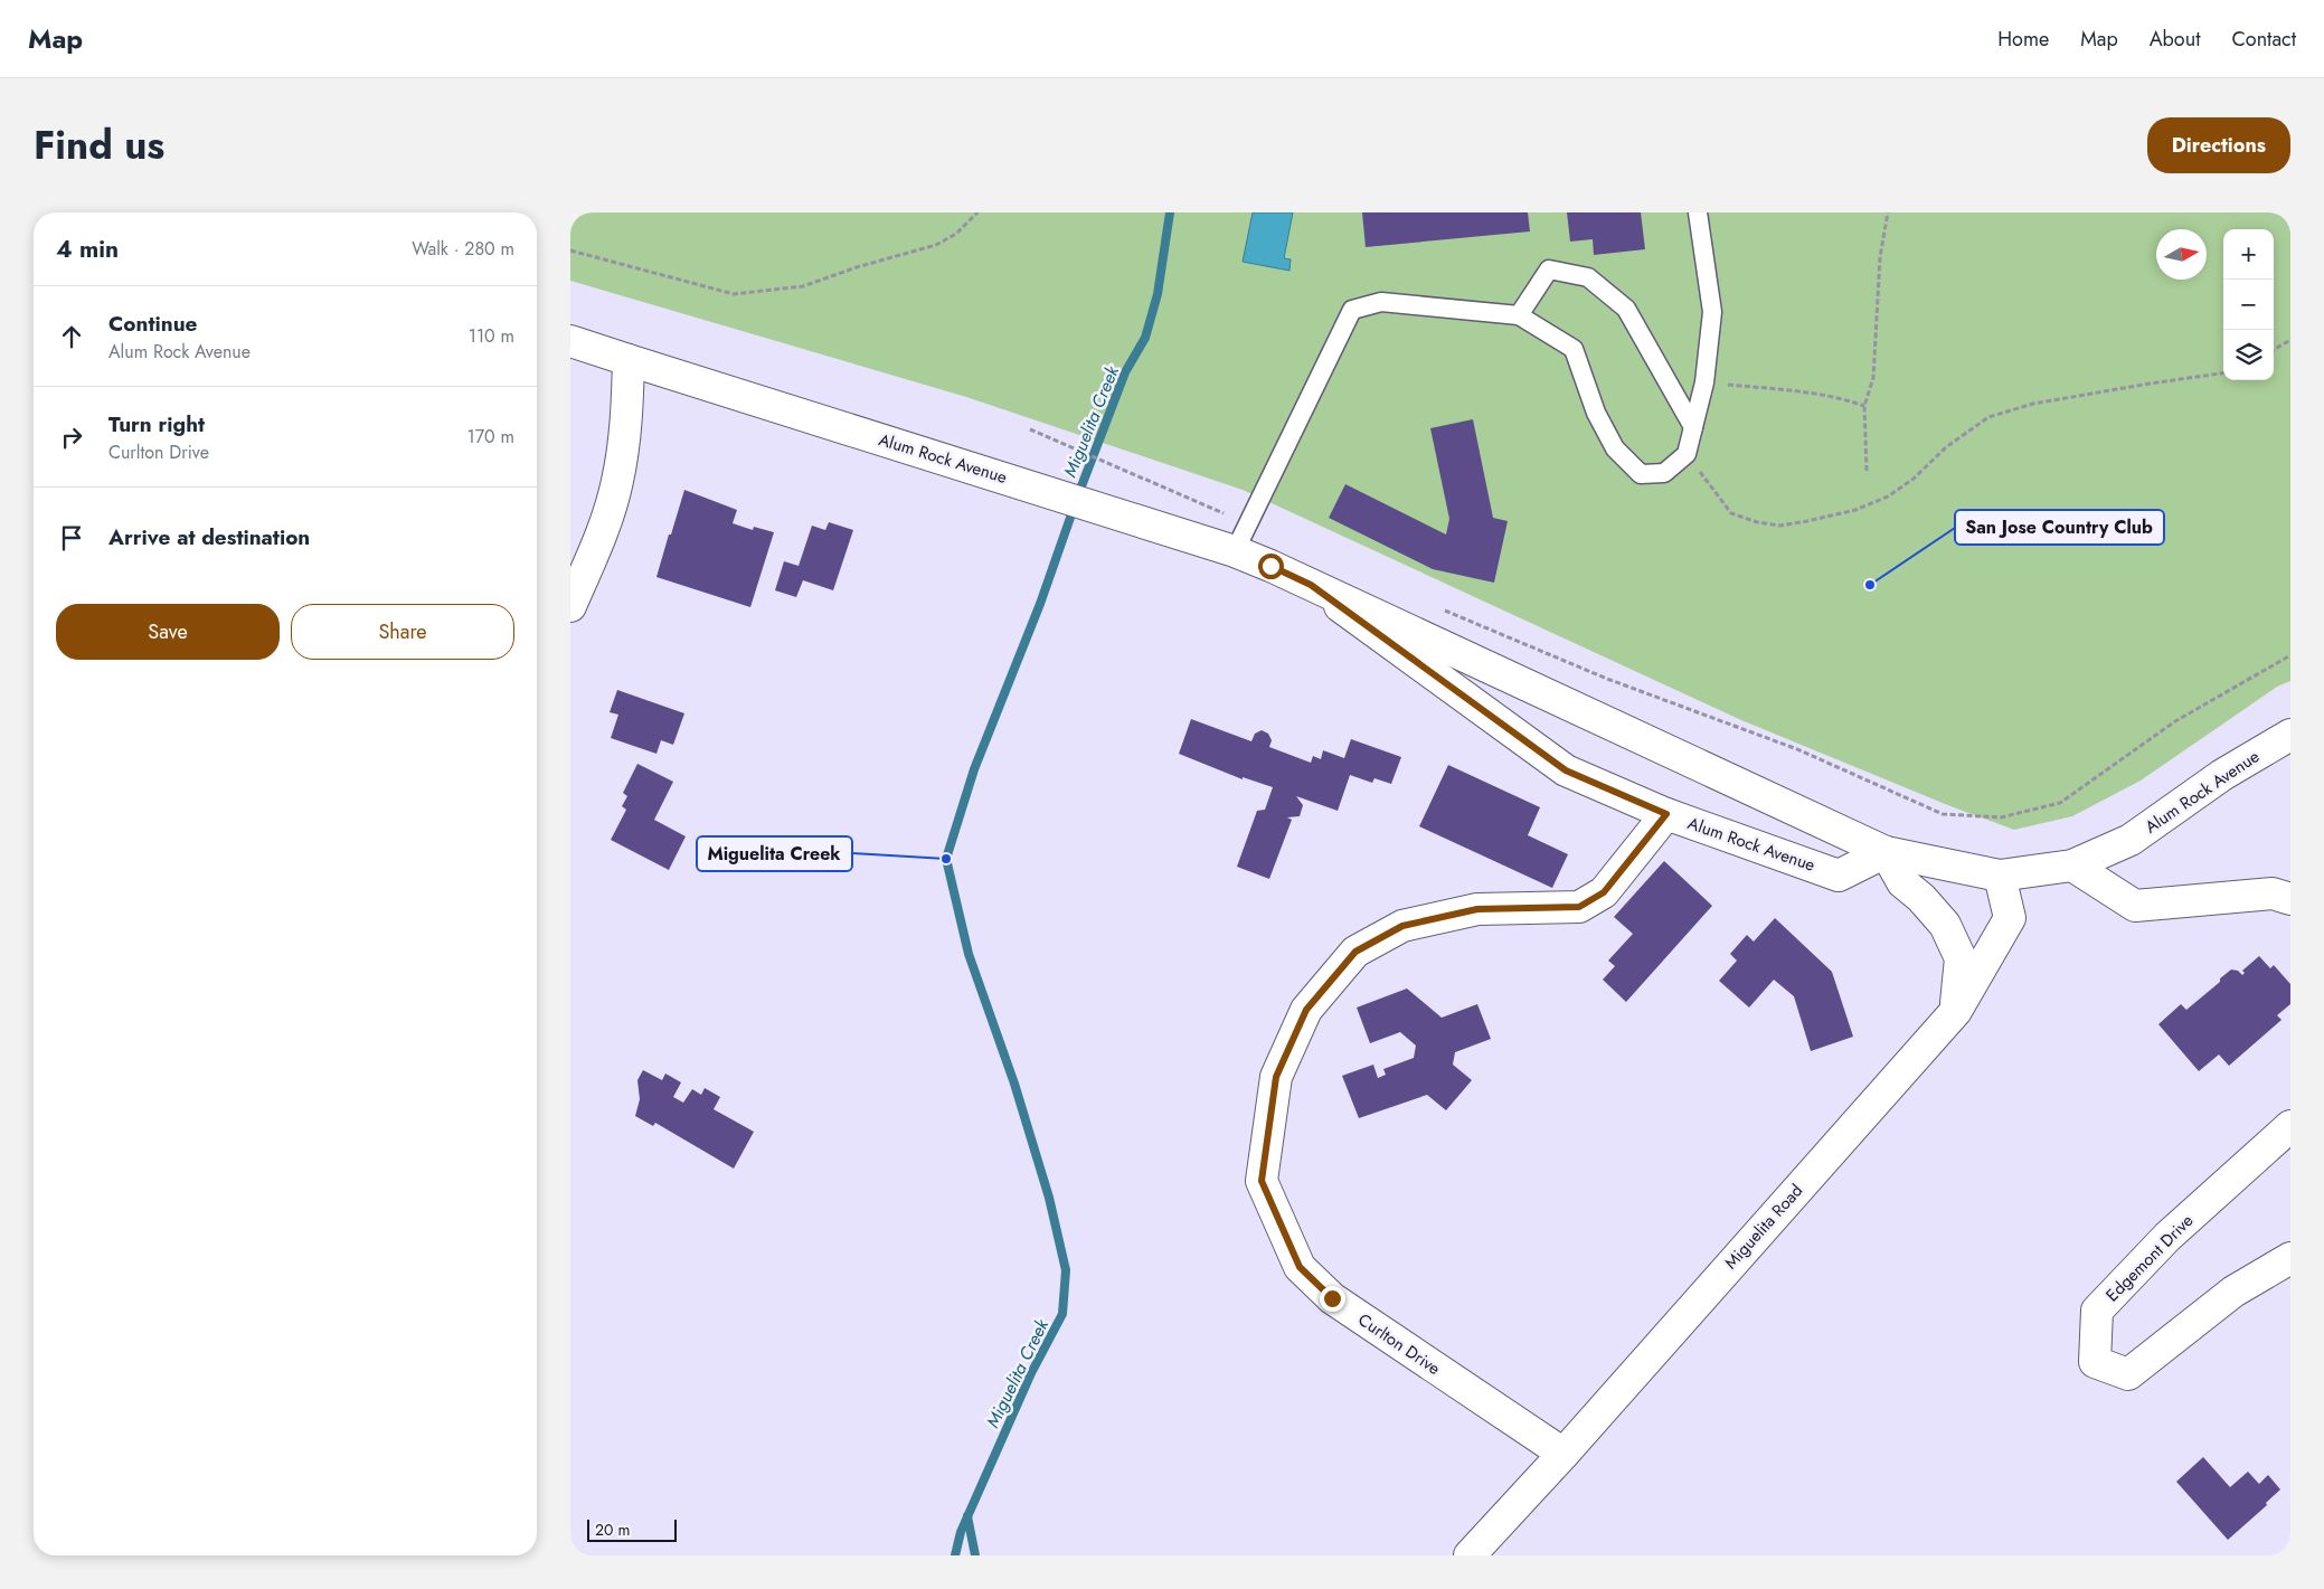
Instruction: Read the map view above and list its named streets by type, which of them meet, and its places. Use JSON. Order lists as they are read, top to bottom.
{
  "streets": {
    "street": [
      "Alum Rock Avenue",
      "Miguelita Road",
      "Edgemont Drive",
      "Curlton Drive"
    ]
  },
  "crossings": [
    ["Alum Rock Avenue", "Miguelita Road"],
    ["Alum Rock Avenue", "Curlton Drive"],
    ["Miguelita Road", "Curlton Drive"]
  ],
  "water": ["Miguelita Creek"],
  "places": ["San Jose Country Club", "Miguelita Creek"],
  "scale_bar": "20 m",
  "north": "right",
  "page": {
    "header": "Map",
    "nav": [
      "Home",
      "Map",
      "About",
      "Contact"
    ],
    "title": "Find us",
    "buttons": [
      "Directions",
      ["Save", "Share"]
    ],
    "heading": ["4 min", "Walk · 280 m"],
    "map_buttons": ["+", "−"],
    "list": [
      ["Continue", "Alum Rock Avenue", "110 m"],
      ["Turn right", "Curlton Drive", "170 m"],
      "Arrive at destination"
    ],
    "scale": "20 m"
  }
}
